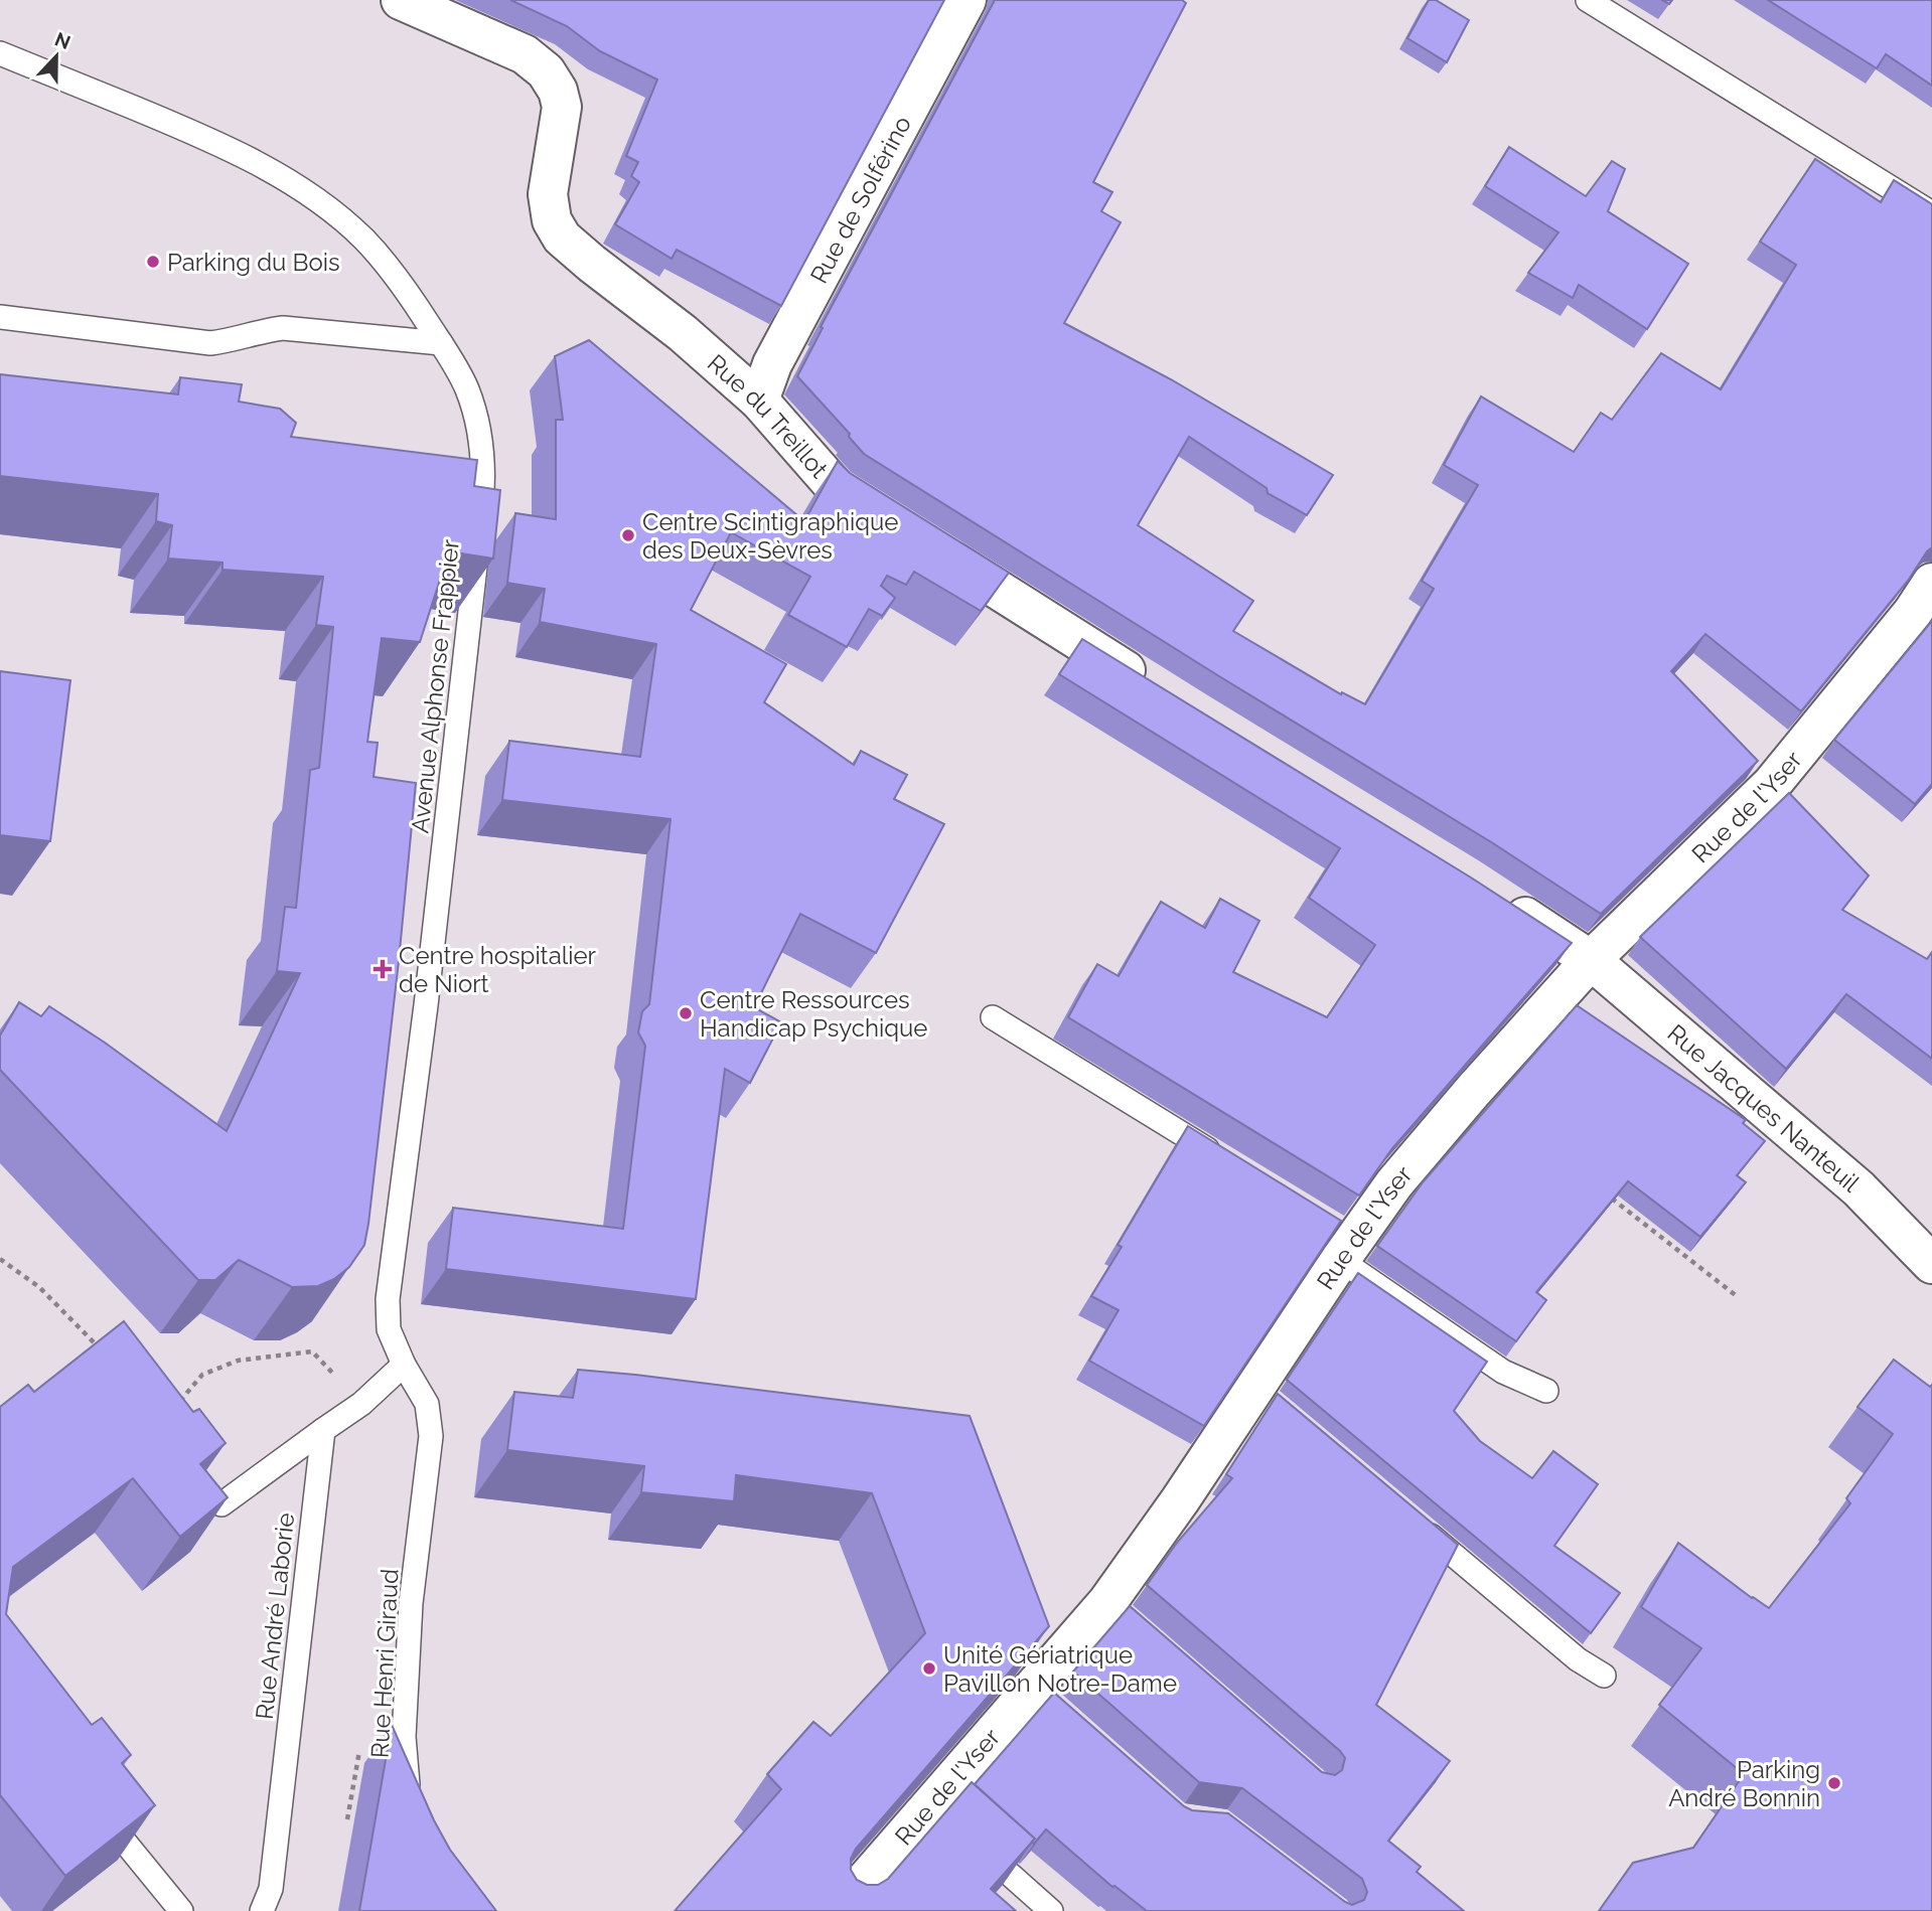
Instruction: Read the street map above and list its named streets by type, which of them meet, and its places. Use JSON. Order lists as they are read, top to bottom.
{
  "streets": {
    "street": [
      "Rue de Solférino",
      "Rue du Treillot",
      "Rue de l'Yser",
      "Rue Jacques Nanteuil"
    ],
    "lane": ["Avenue Alphonse Frappier", "Rue André Laborie", "Rue Henri Giraud"]
  },
  "crossings": [
    ["Rue de Solférino", "Rue du Treillot"],
    ["Avenue Alphonse Frappier", "Rue Henri Giraud"],
    ["Rue de l'Yser", "Rue Jacques Nanteuil"]
  ],
  "places": {
    "other": [
      "Parking du Bois",
      "Centre Scintigraphique des Deux-Sèvres",
      "Centre Ressources Handicap Psychique",
      "Unité Gériatrique Pavillon Notre-Dame",
      "Parking André Bonnin"
    ],
    "health": ["Centre hospitalier de Niort"]
  },
  "north": "top"
}
